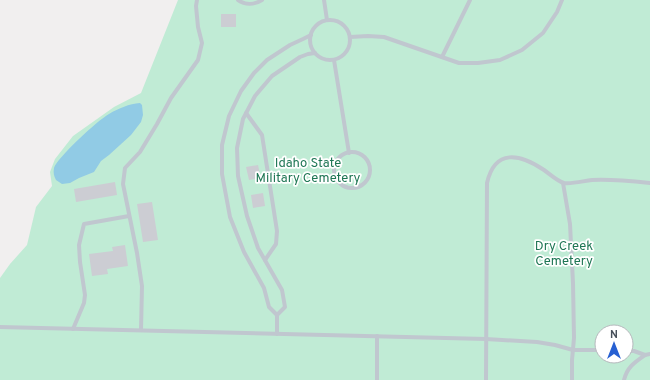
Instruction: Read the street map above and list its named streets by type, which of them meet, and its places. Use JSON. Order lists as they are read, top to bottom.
{
  "parks": ["Idaho State Military Cemetery", "Dry Creek Cemetery"],
  "north": "top"
}
